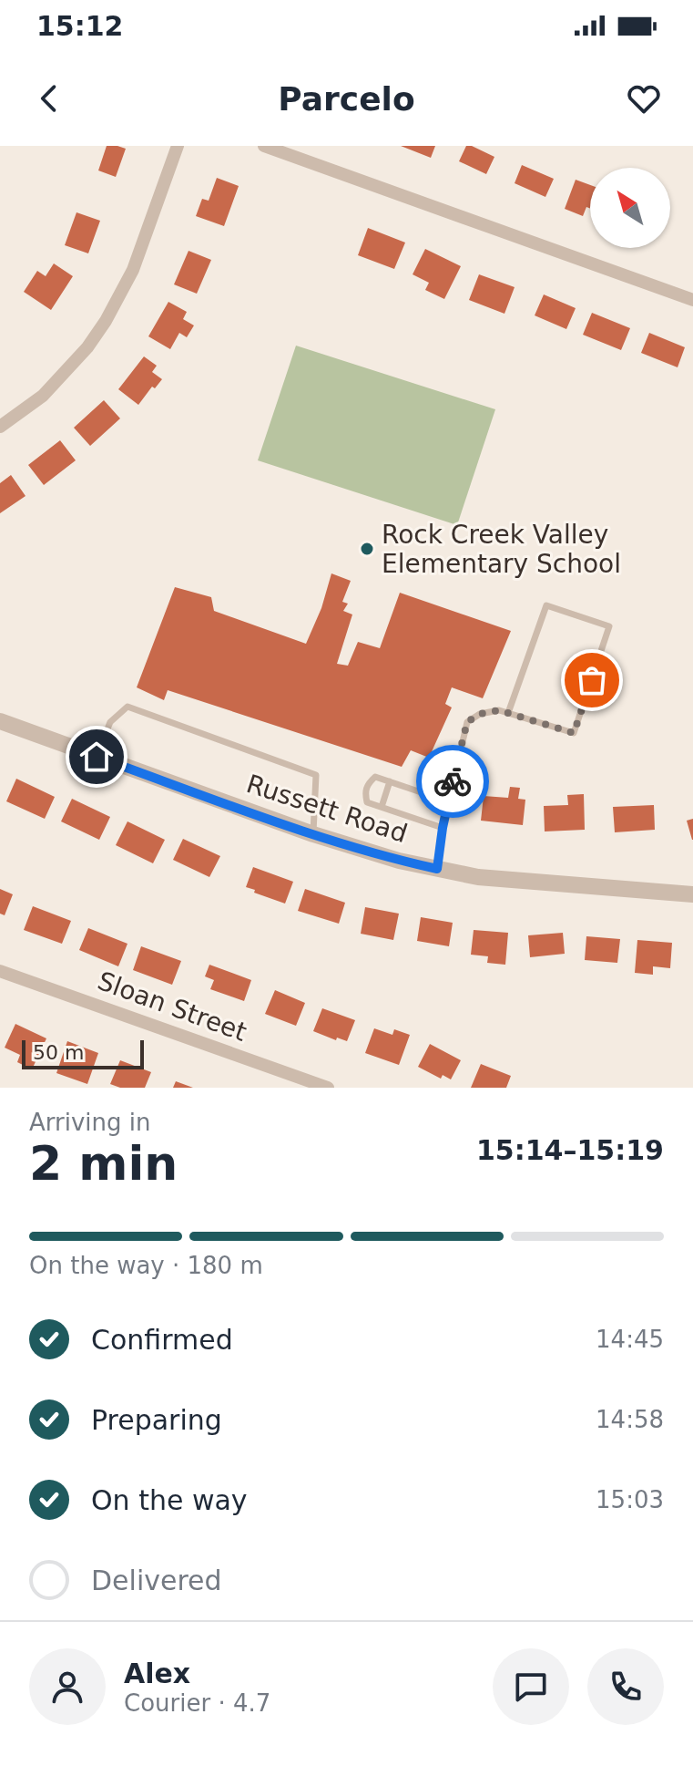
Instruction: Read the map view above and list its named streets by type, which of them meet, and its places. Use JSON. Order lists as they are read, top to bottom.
{
  "streets": {
    "street": ["Russett Road", "Sloan Street"]
  },
  "places": ["Rock Creek Valley Elementary School"],
  "scale_bar": "50 m",
  "north": "top left",
  "page": {
    "status": "15:12",
    "header": "Parcelo",
    "scale": "50 m",
    "heading": ["2 min", "Arriving in", "15:14–15:19"],
    "panel": ["Alex", "Courier · 4.7"],
    "bar": "On the way · 180 m",
    "list": [
      ["Confirmed", "14:45"],
      ["Preparing", "14:58"],
      ["On the way", "15:03"],
      "Delivered"
    ]
  }
}
